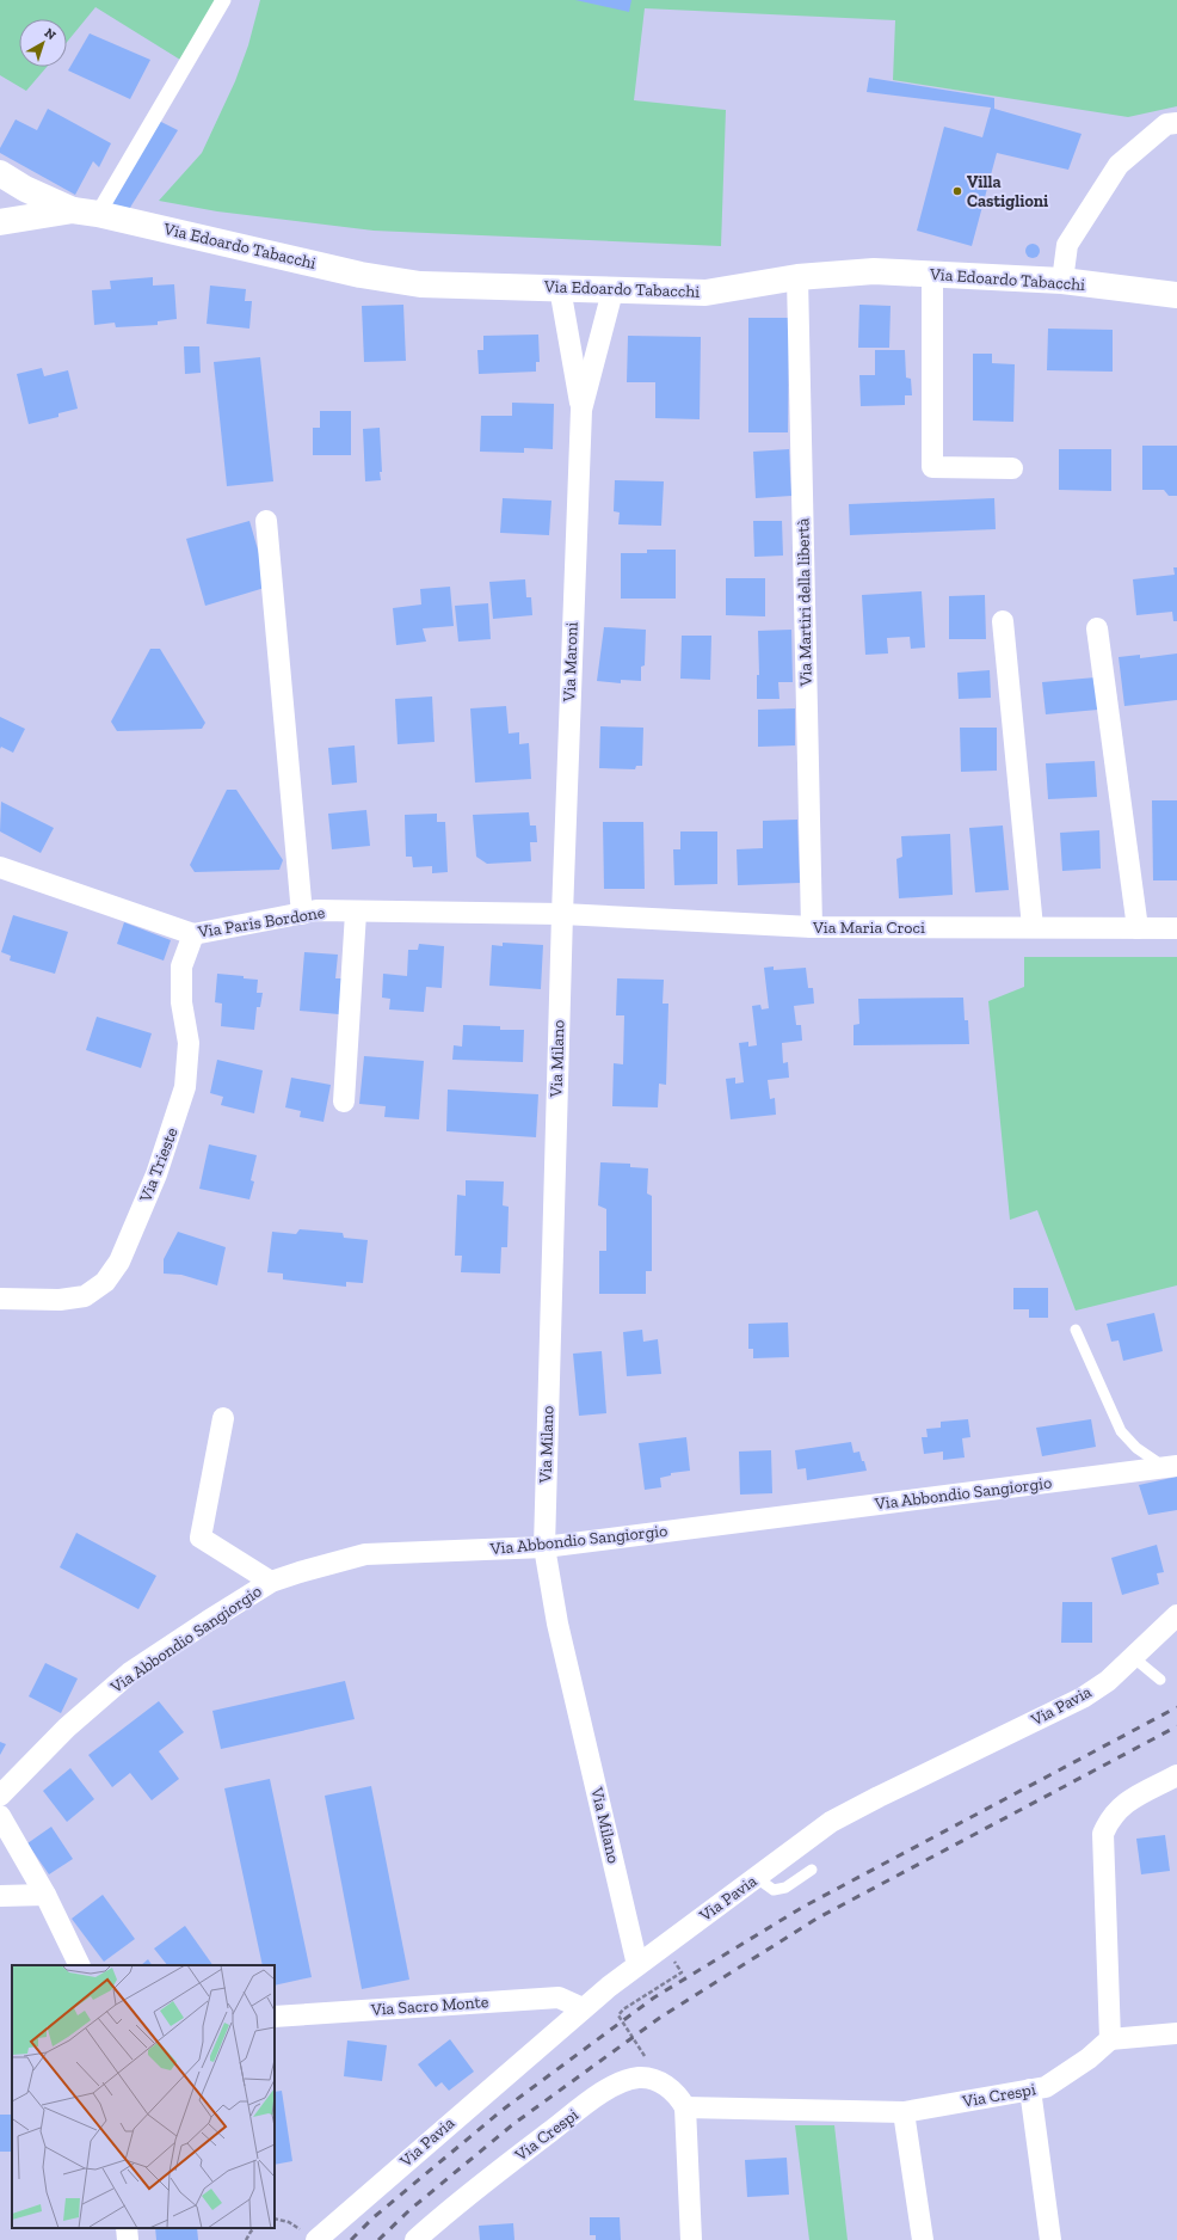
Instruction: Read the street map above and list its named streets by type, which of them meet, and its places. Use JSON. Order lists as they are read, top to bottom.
{
  "streets": {
    "street": [
      "Via Edoardo Tabacchi",
      "Via Martiri della libertà",
      "Via Maroni",
      "Via Paris Bordone",
      "Via Maria Croci",
      "Via Milano",
      "Via Trieste",
      "Via Abbondio Sangiorgio",
      "Via Pavia",
      "Via Sacro Monte",
      "Via Crespi"
    ]
  },
  "crossings": [
    ["Via Edoardo Tabacchi", "Via Martiri della libertà"],
    ["Via Edoardo Tabacchi", "Via Maroni"],
    ["Via Martiri della libertà", "Via Maria Croci"],
    ["Via Maroni", "Via Paris Bordone"],
    ["Via Maroni", "Via Maria Croci"],
    ["Via Maroni", "Via Milano"],
    ["Via Paris Bordone", "Via Maria Croci"],
    ["Via Paris Bordone", "Via Milano"],
    ["Via Paris Bordone", "Via Trieste"],
    ["Via Maria Croci", "Via Milano"],
    ["Via Milano", "Via Abbondio Sangiorgio"],
    ["Via Milano", "Via Pavia"],
    ["Via Pavia", "Via Sacro Monte"]
  ],
  "places": ["Villa Castiglioni"],
  "north": "top right"
}
